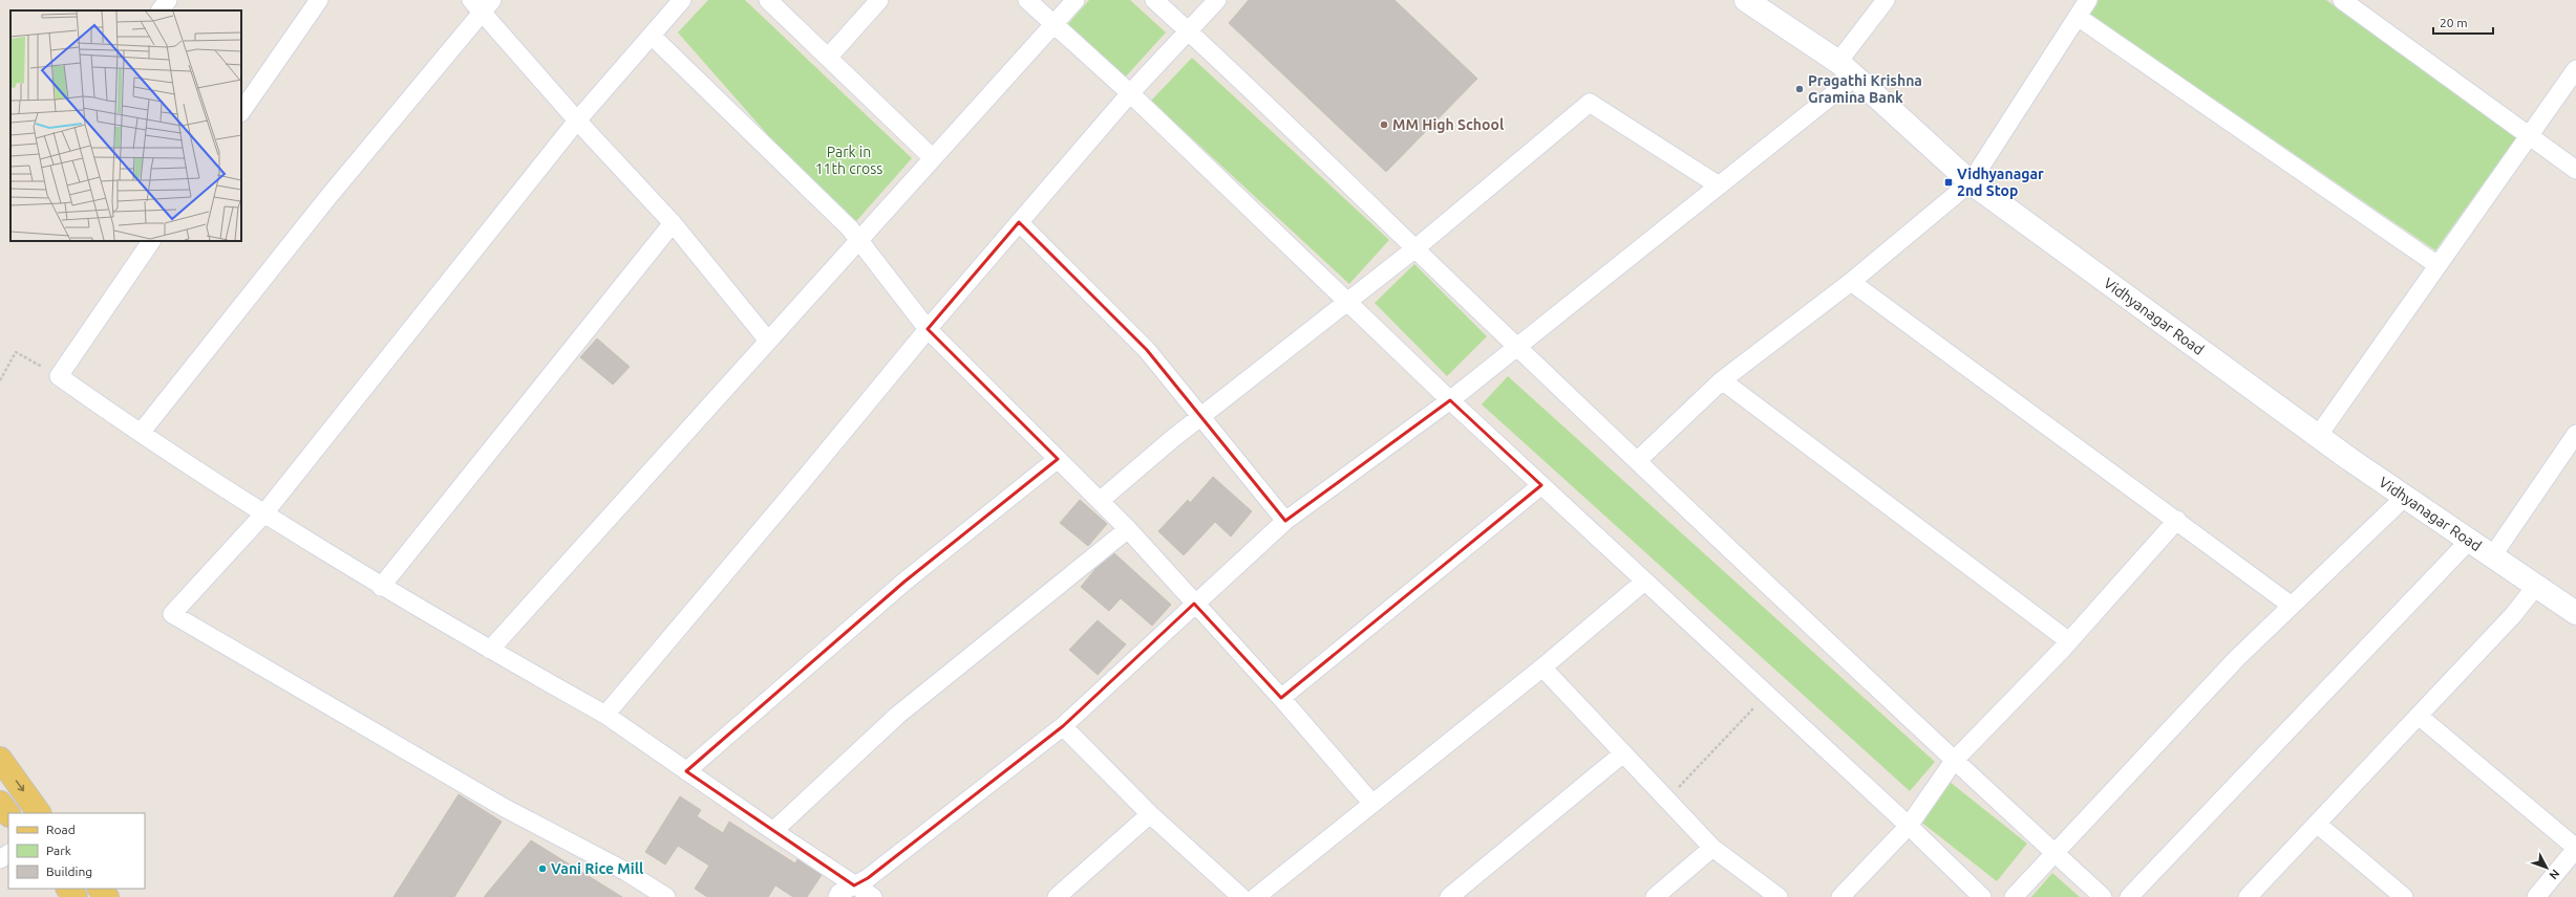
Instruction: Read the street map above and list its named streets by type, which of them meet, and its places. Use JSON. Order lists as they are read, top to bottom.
{
  "streets": {
    "street": ["Vidhyanagar Road"]
  },
  "parks": ["Park in 11th cross"],
  "places": {
    "other": ["Pragathi Krishna Gramina Bank", "MM High School", "Vani Rice Mill"],
    "transit": ["Vidhyanagar 2nd Stop"]
  },
  "legend": ["Road", "Park", "Building"],
  "scale_bar": "20 m",
  "north": "bottom right"
}
